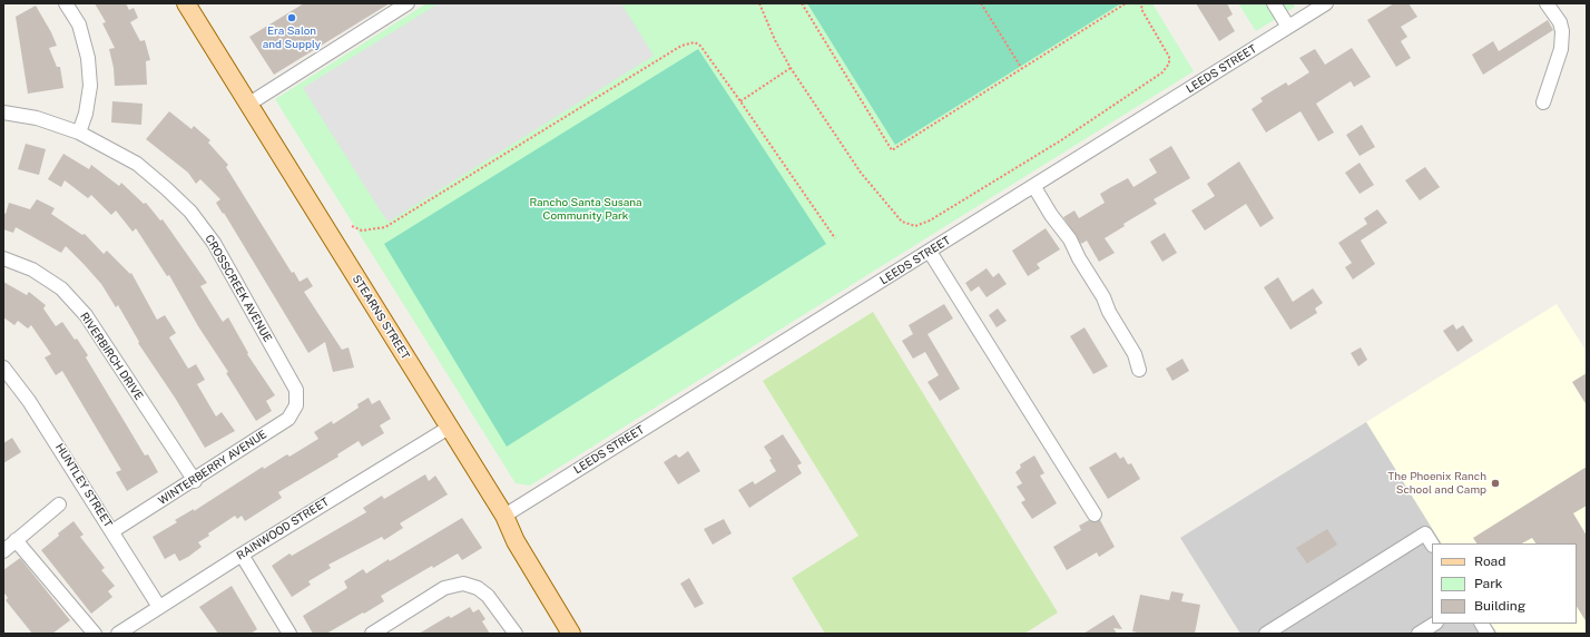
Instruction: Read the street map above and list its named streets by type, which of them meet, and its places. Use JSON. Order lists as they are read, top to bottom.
{
  "streets": {
    "main road": ["STEARNS STREET"],
    "street": [
      "LEEDS STREET",
      "CROSSCREEK AVENUE",
      "RIVERBIRCH DRIVE",
      "WINTERBERRY AVENUE",
      "HUNTLEY STREET",
      "RAINWOOD STREET"
    ]
  },
  "crossings": [
    ["LEEDS STREET", "STEARNS STREET"],
    ["CROSSCREEK AVENUE", "WINTERBERRY AVENUE"],
    ["STEARNS STREET", "RAINWOOD STREET"],
    ["RIVERBIRCH DRIVE", "WINTERBERRY AVENUE"],
    ["WINTERBERRY AVENUE", "HUNTLEY STREET"],
    ["HUNTLEY STREET", "RAINWOOD STREET"]
  ],
  "parks": ["Rancho Santa Susana Community Park"],
  "places": ["Era Salon and Supply", "The Phoenix Ranch School and Camp"],
  "legend": ["Road", "Park", "Building"]
}
